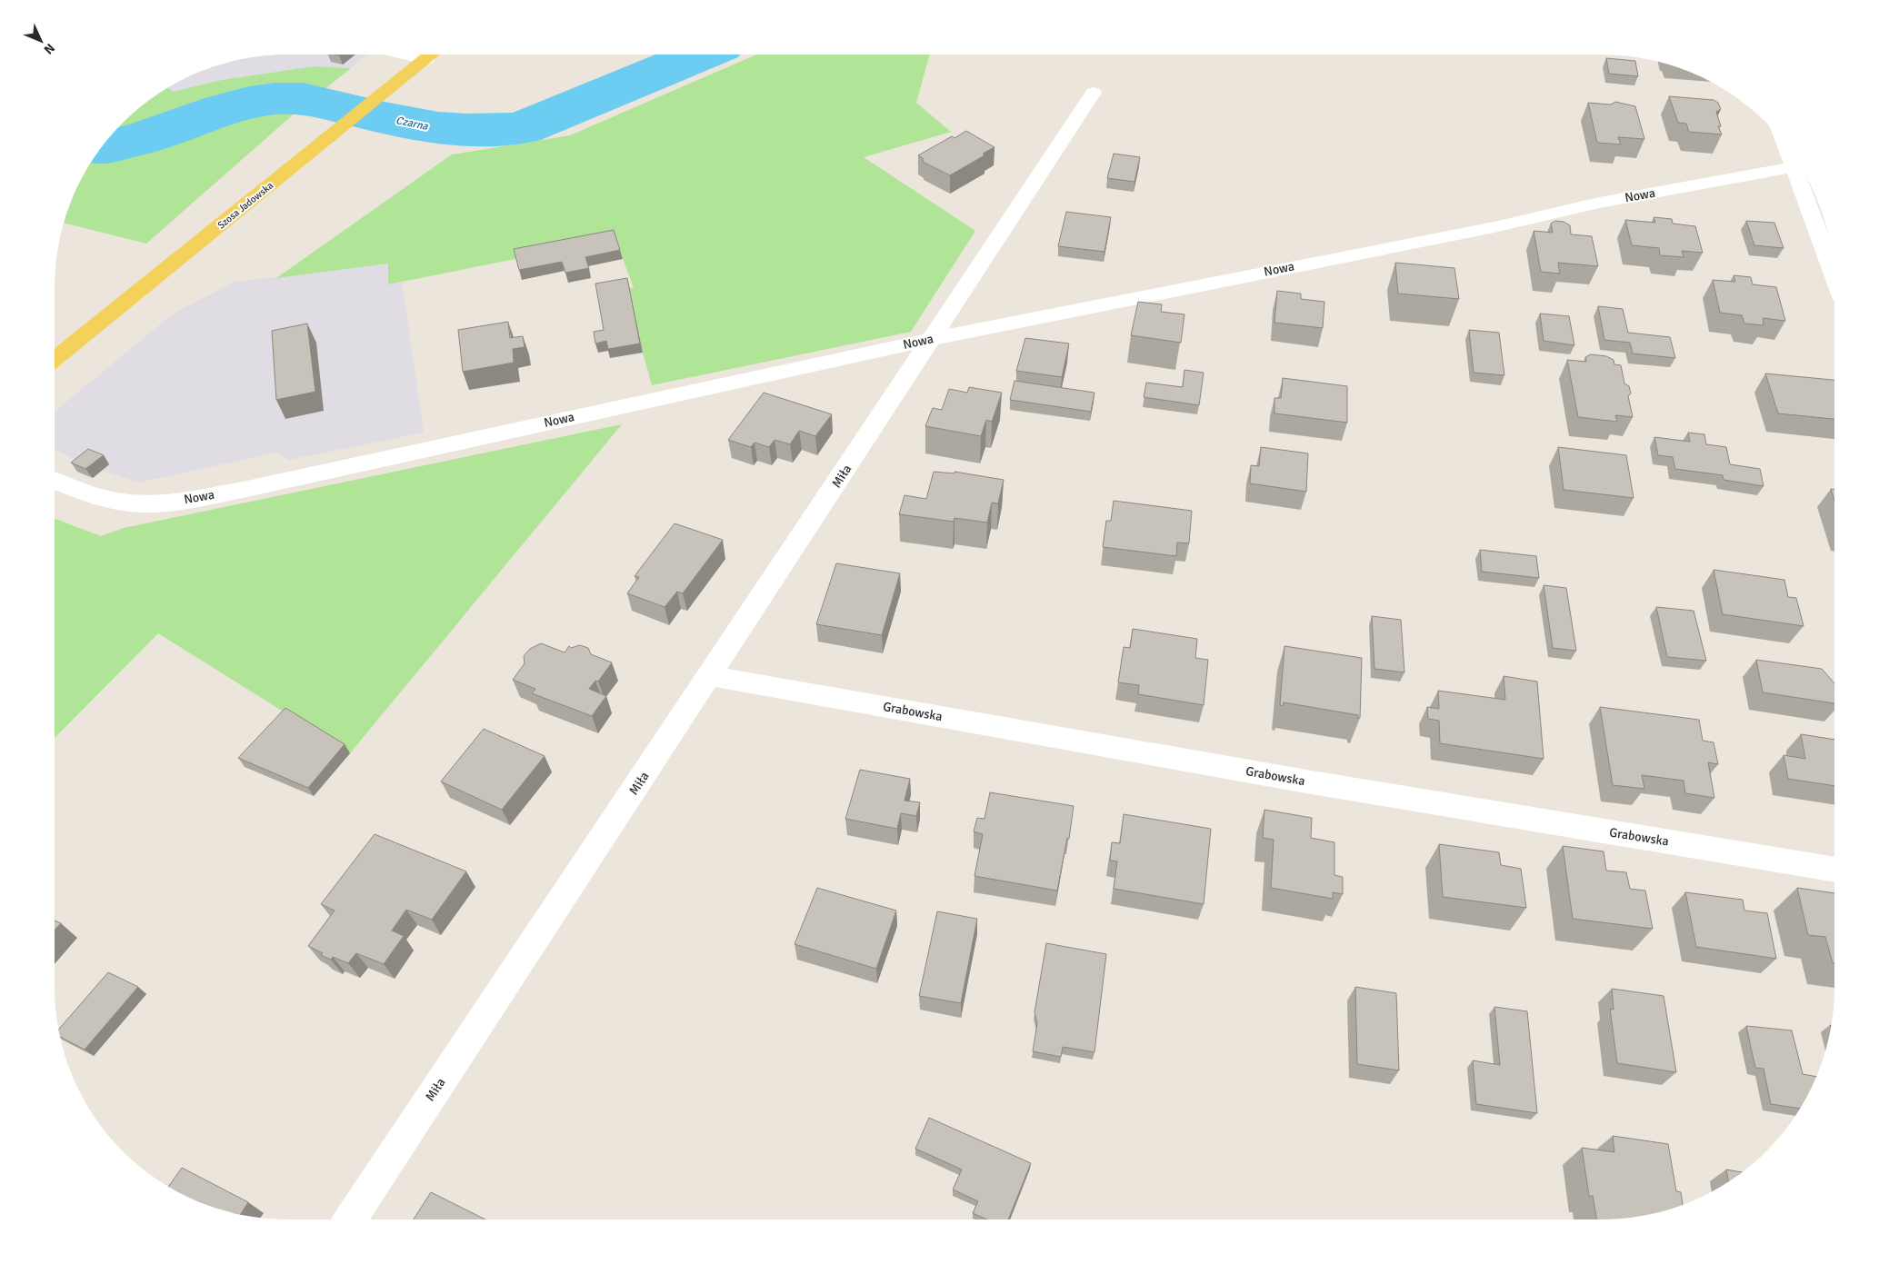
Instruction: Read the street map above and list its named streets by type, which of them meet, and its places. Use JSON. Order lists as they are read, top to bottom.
{
  "streets": {
    "main road": ["Szosa Jadowska"],
    "street": ["Nowa", "Miła", "Grabowska"]
  },
  "crossings": [
    ["Nowa", "Miła"],
    ["Miła", "Grabowska"]
  ],
  "water": ["Czarna"],
  "north": "bottom right"
}
